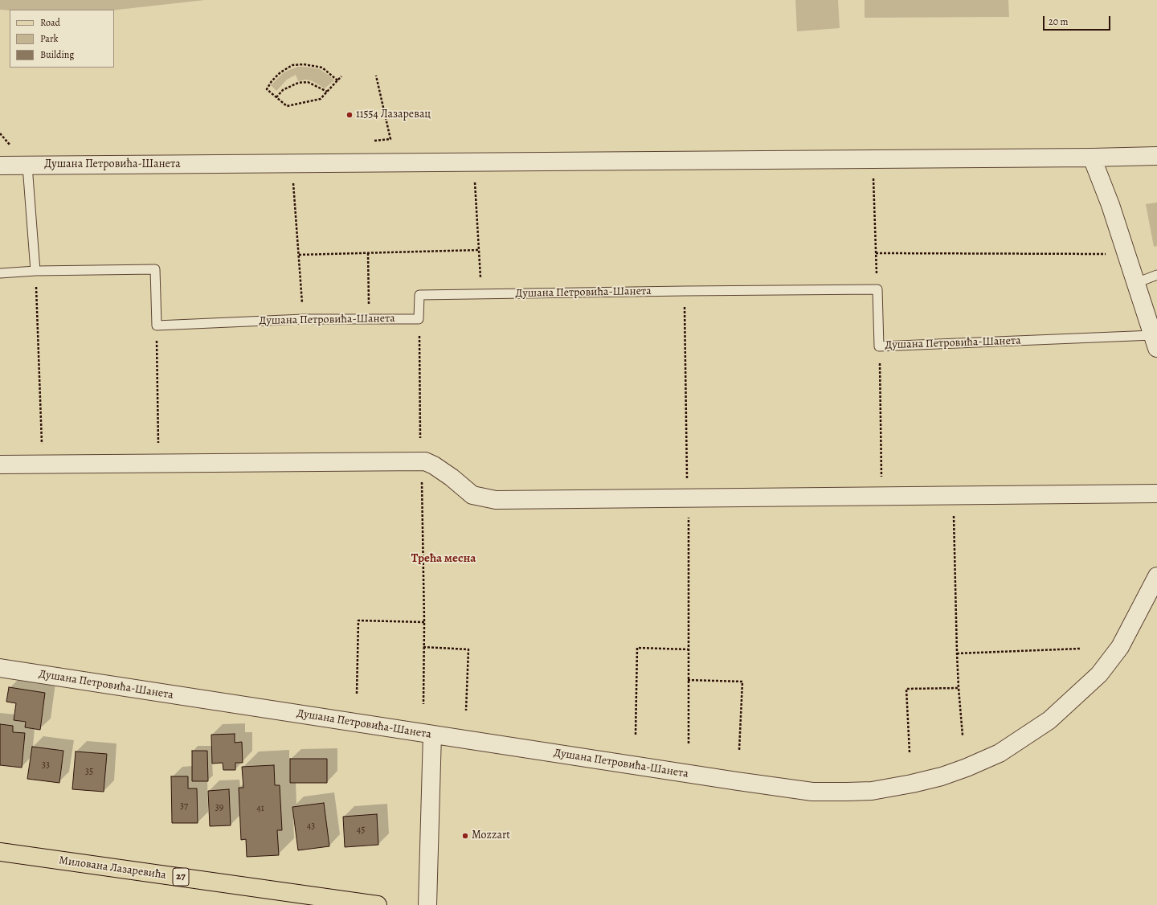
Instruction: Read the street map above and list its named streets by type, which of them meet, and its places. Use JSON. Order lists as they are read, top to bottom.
{
  "streets": {
    "main road": ["Милована Лазаревића", "27"],
    "street": ["Душана Петровића-Шанета"]
  },
  "districts": ["Трећа месна"],
  "places": ["11554 Лазаревац", "Mozzart"],
  "house_numbers": [
    "33",
    "35",
    "37",
    "39",
    "41",
    "43",
    "45"
  ],
  "legend": ["Road", "Park", "Building"],
  "scale_bar": "20 m"
}
